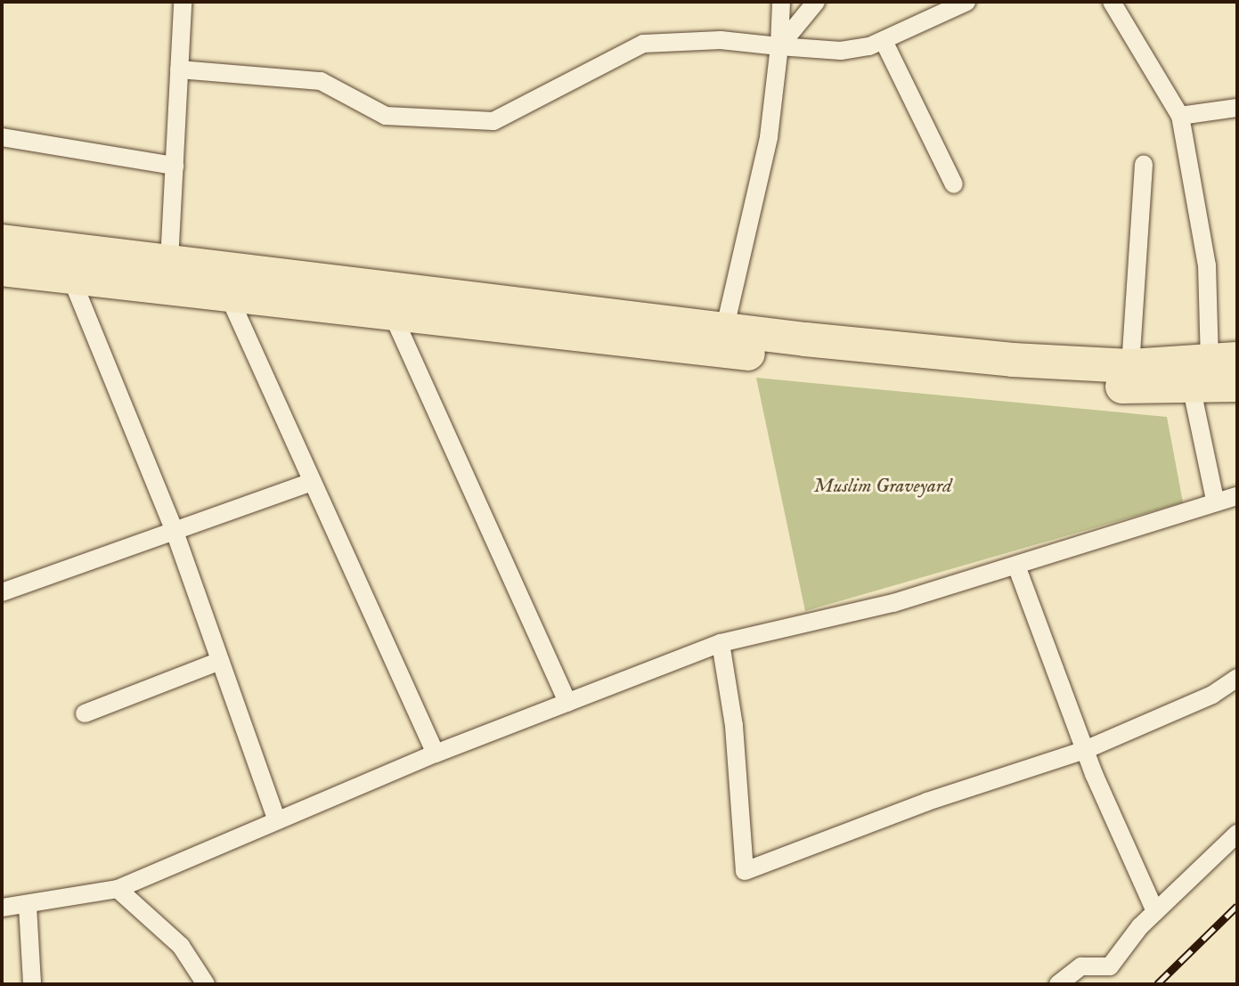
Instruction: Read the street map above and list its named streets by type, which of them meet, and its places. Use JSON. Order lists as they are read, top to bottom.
{
  "parks": ["Muslim Graveyard"]
}
